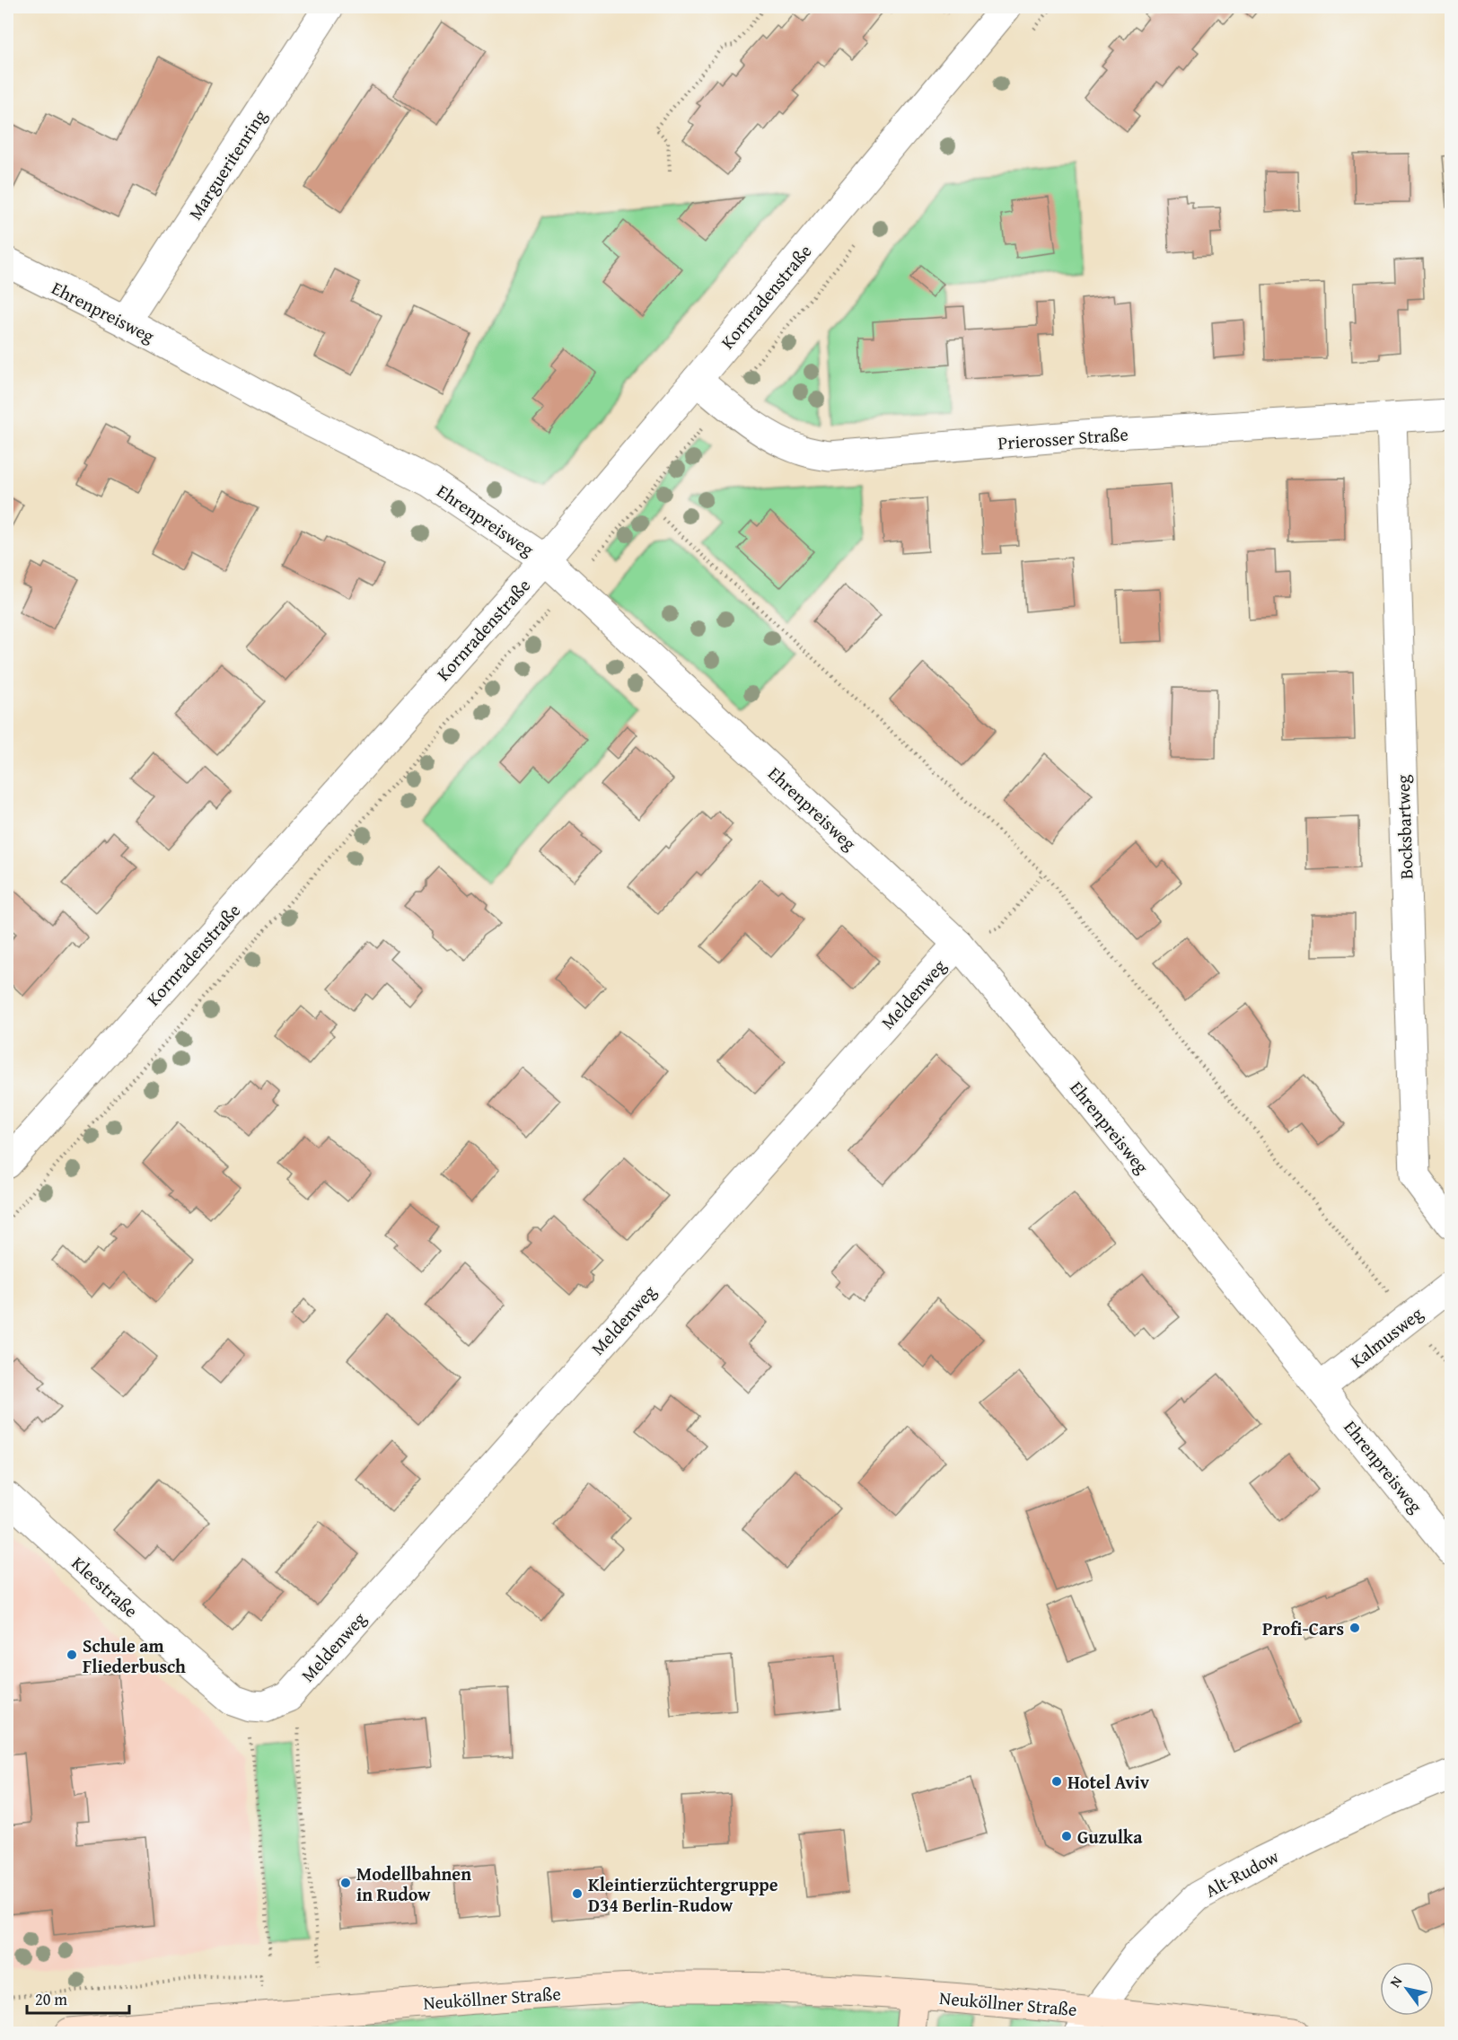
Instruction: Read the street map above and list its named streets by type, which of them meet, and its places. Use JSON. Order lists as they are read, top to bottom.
{
  "streets": {
    "main road": ["Neuköllner Straße"],
    "street": [
      "Margueritenring",
      "Kornradenstraße",
      "Ehrenpreisweg",
      "Prierosser Straße",
      "Bocksbartweg",
      "Meldenweg",
      "Kalmusweg",
      "Kleestraße",
      "Alt-Rudow"
    ]
  },
  "crossings": [
    ["Margueritenring", "Ehrenpreisweg"],
    ["Kornradenstraße", "Ehrenpreisweg"],
    ["Kornradenstraße", "Prierosser Straße"],
    ["Ehrenpreisweg", "Meldenweg"],
    ["Ehrenpreisweg", "Kalmusweg"],
    ["Prierosser Straße", "Bocksbartweg"],
    ["Meldenweg", "Kleestraße"],
    ["Alt-Rudow", "Neuköllner Straße"]
  ],
  "places": [
    "Profi-Cars",
    "Schule am Fliederbusch",
    "Hotel Aviv",
    "Guzulka",
    "Modellbahnen in Rudow",
    "Kleintierzüchtergruppe D34 Berlin-Rudow"
  ],
  "scale_bar": "20 m",
  "north": "top left"
}
